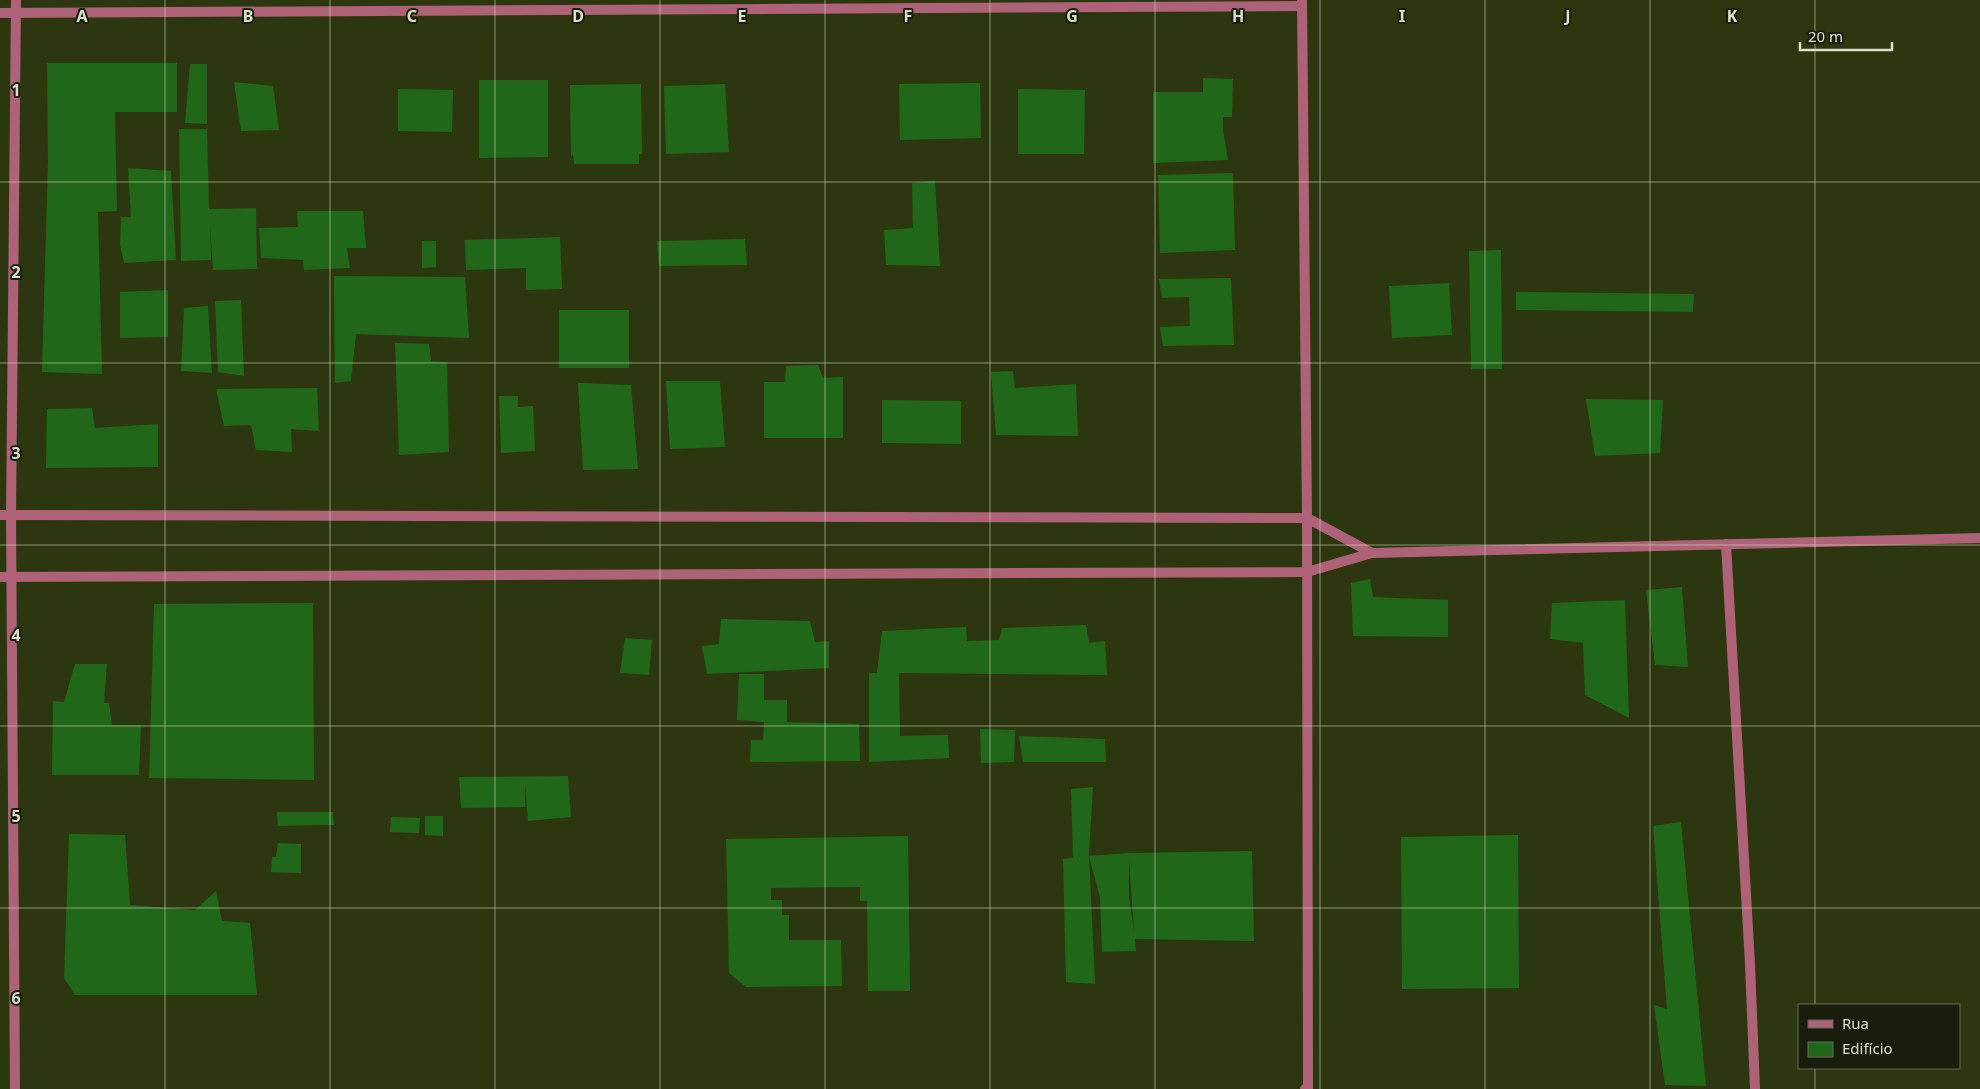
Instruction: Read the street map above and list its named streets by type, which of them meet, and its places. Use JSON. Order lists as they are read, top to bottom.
{
  "legend": ["Rua", "Edifício"],
  "scale_bar": "20 m",
  "grid": {
    "columns": [
      "A",
      "B",
      "C",
      "D",
      "E",
      "F",
      "G",
      "H",
      "I",
      "J",
      "K"
    ],
    "rows": [
      "1",
      "2",
      "3",
      "4",
      "5",
      "6"
    ]
  }
}
